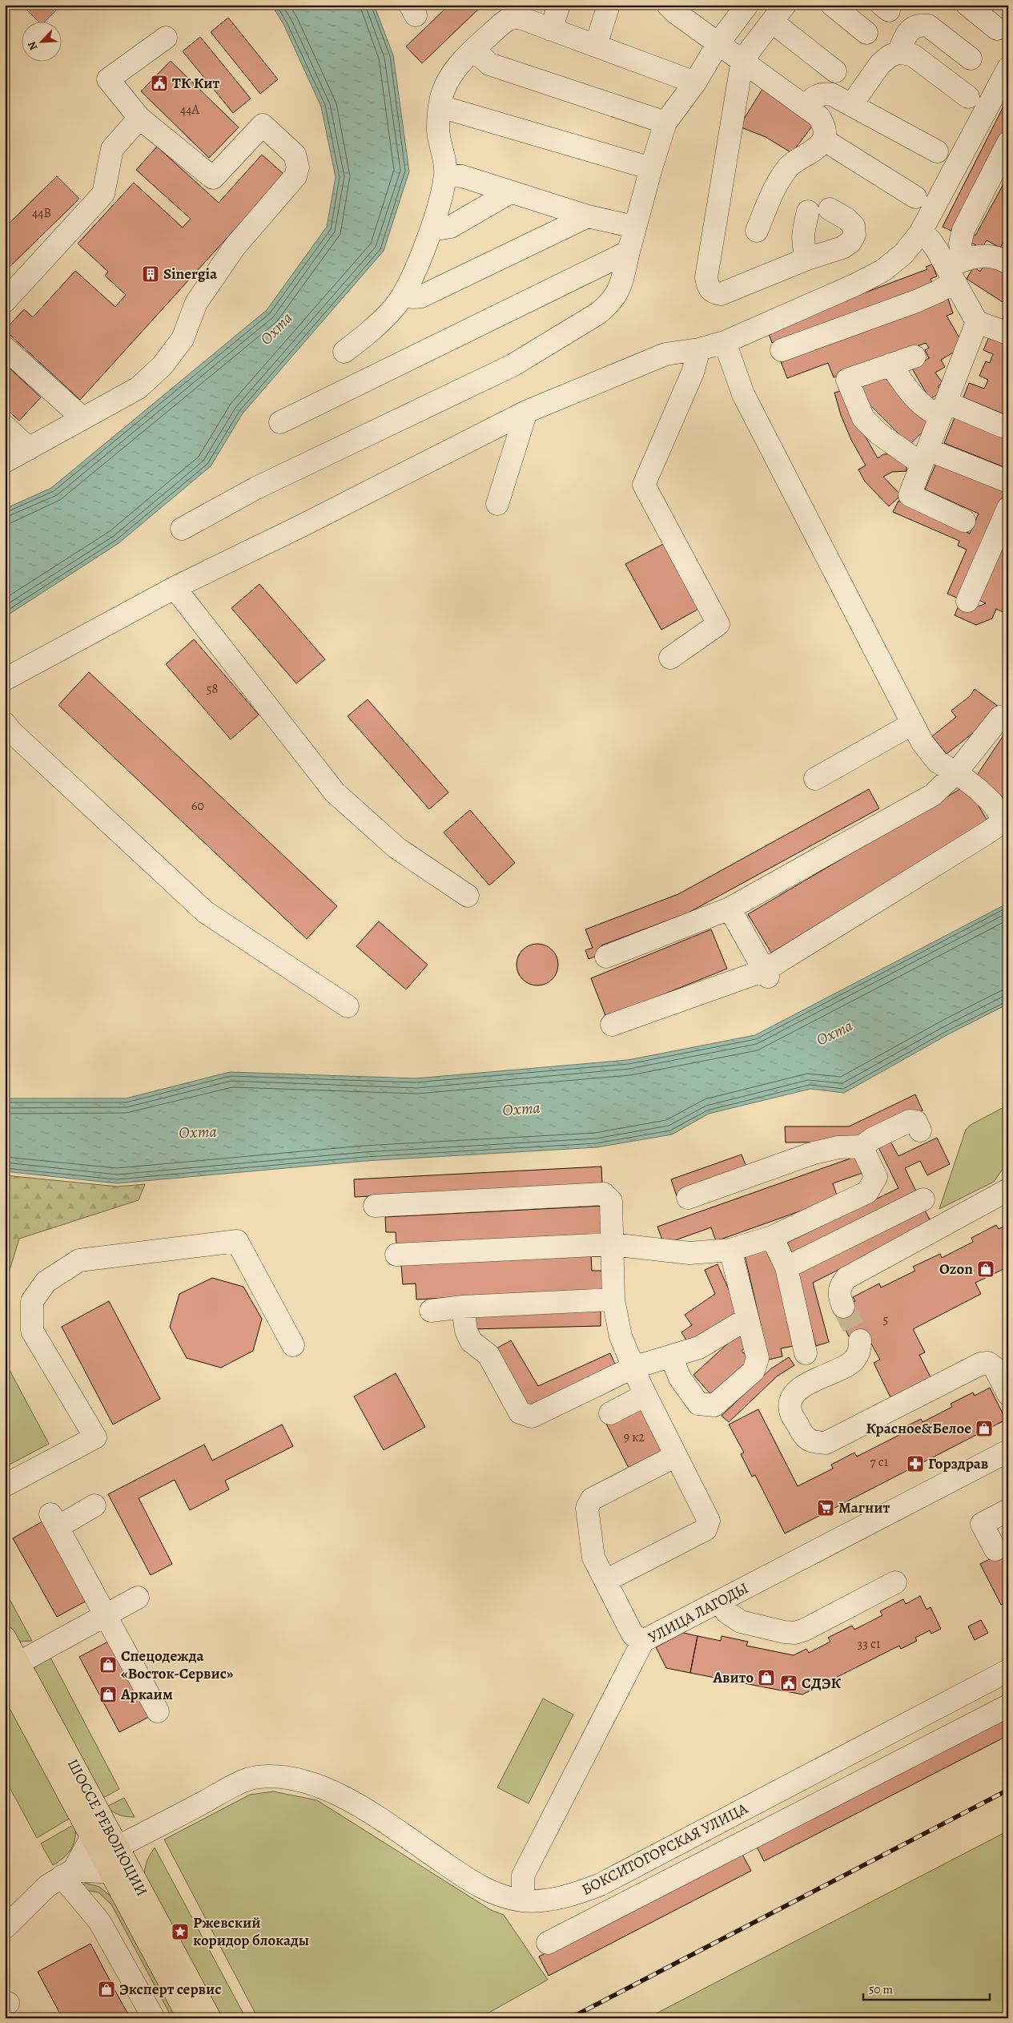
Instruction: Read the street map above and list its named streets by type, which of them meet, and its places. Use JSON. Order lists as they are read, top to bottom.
{
  "streets": {
    "main road": ["ШОССЕ РЕВОЛЮЦИИ"],
    "street": ["УЛИЦА ЛАГОДЫ", "БОКСИТОГОРСКАЯ УЛИЦА"]
  },
  "crossings": [
    ["УЛИЦА ЛАГОДЫ", "БОКСИТОГОРСКАЯ УЛИЦА"],
    ["ШОССЕ РЕВОЛЮЦИИ", "БОКСИТОГОРСКАЯ УЛИЦА"]
  ],
  "water": ["Охта"],
  "places": {
    "public building": ["ТК Кит", "СДЭК"],
    "building": ["Sinergia"],
    "shop": [
      "Ozon",
      "Красное&Белое",
      "Спецодежда «Восток-Сервис»",
      "Авито",
      "Аркаим",
      "Эксперт сервис"
    ],
    "pharmacy": ["Горздрав"],
    "supermarket": ["Магнит"],
    "place": ["Ржевский коридор блокады"]
  },
  "house_numbers": [
    "44А",
    "44В",
    "58",
    "60",
    "5",
    "9 к2",
    "7 с1",
    "33 с1"
  ],
  "scale_bar": "50 m",
  "north": "bottom left"
}
